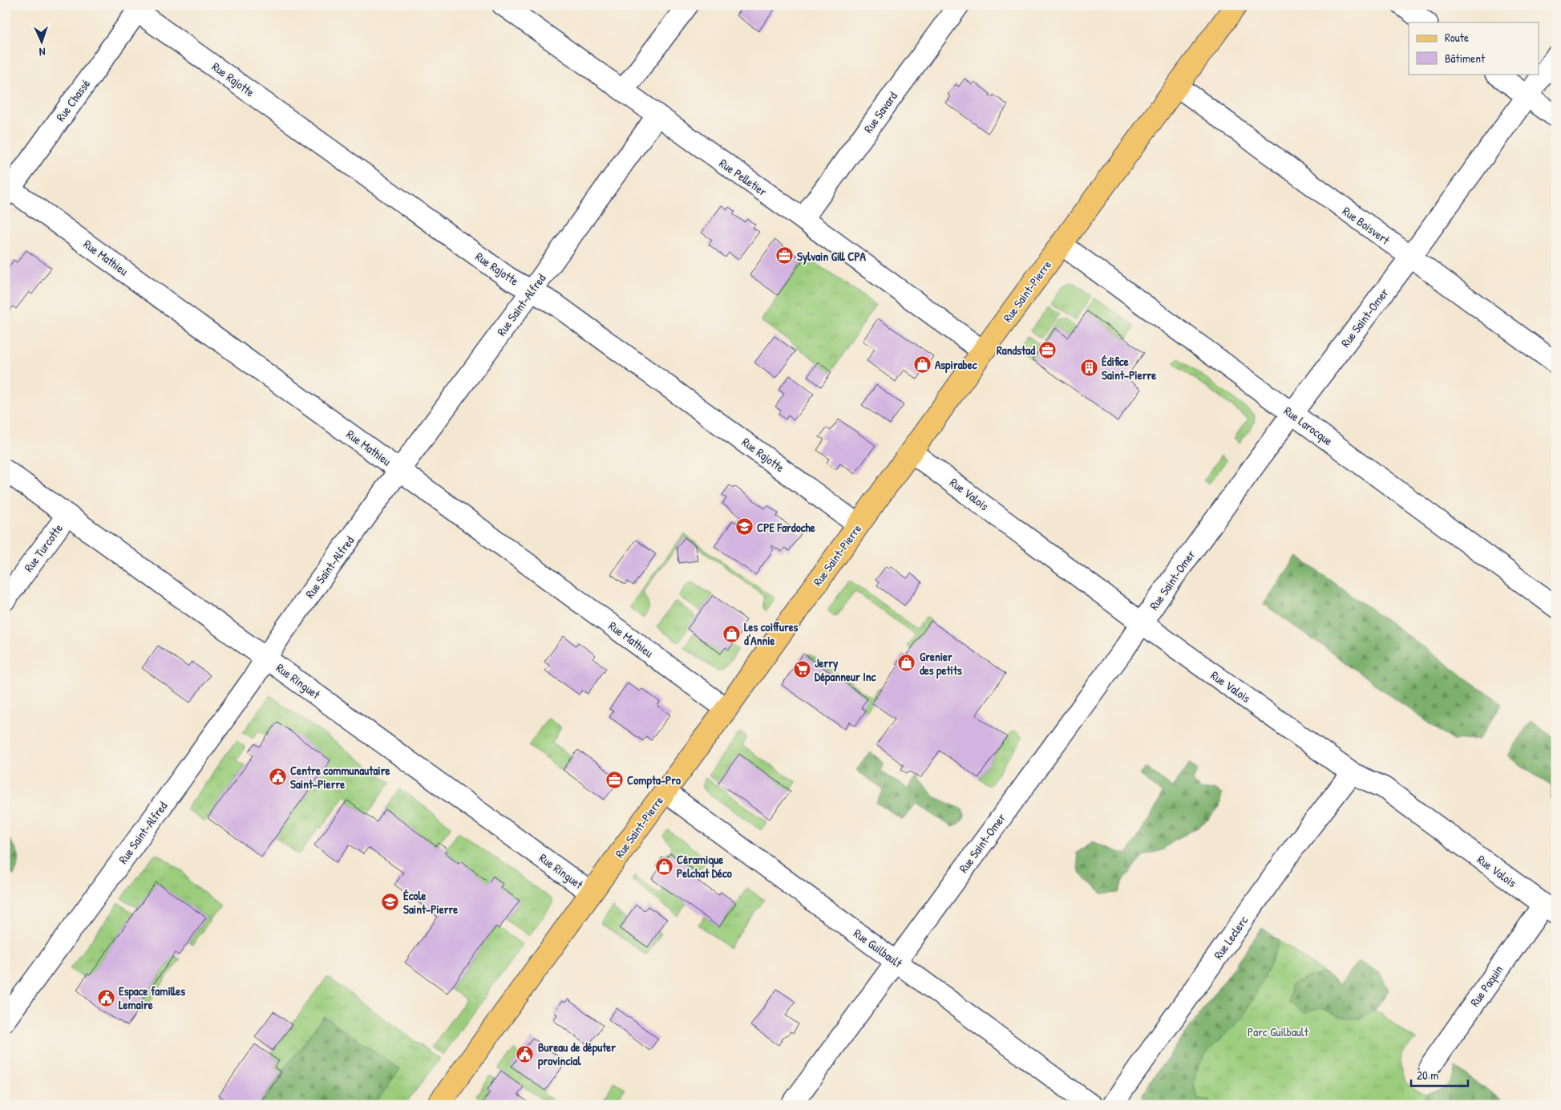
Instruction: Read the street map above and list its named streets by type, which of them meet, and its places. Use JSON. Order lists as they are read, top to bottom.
{
  "streets": {
    "main road": ["Rue Saint-Pierre"],
    "street": [
      "Rue Rajotte",
      "Rue Chassé",
      "Rue Savard",
      "Rue Pelletier",
      "Rue Boisvert",
      "Rue Mathieu",
      "Rue Saint-Alfred",
      "Rue Saint-Omer",
      "Rue Larocque",
      "Rue Valois",
      "Rue Turcotte",
      "Rue Ringuet",
      "Rue Leclerc",
      "Rue Guilbault",
      "Rue Paquin"
    ]
  },
  "crossings": [
    ["Rue Rajotte", "Rue Chassé"],
    ["Rue Rajotte", "Rue Saint-Pierre"],
    ["Rue Rajotte", "Rue Saint-Alfred"],
    ["Rue Chassé", "Rue Mathieu"],
    ["Rue Savard", "Rue Pelletier"],
    ["Rue Pelletier", "Rue Saint-Pierre"],
    ["Rue Pelletier", "Rue Saint-Alfred"],
    ["Rue Boisvert", "Rue Saint-Pierre"],
    ["Rue Boisvert", "Rue Saint-Omer"],
    ["Rue Mathieu", "Rue Saint-Pierre"],
    ["Rue Mathieu", "Rue Saint-Alfred"],
    ["Rue Saint-Pierre", "Rue Larocque"],
    ["Rue Saint-Pierre", "Rue Valois"],
    ["Rue Saint-Pierre", "Rue Ringuet"],
    ["Rue Saint-Pierre", "Rue Guilbault"],
    ["Rue Saint-Alfred", "Rue Ringuet"],
    ["Rue Saint-Omer", "Rue Larocque"],
    ["Rue Saint-Omer", "Rue Valois"],
    ["Rue Saint-Omer", "Rue Guilbault"],
    ["Rue Valois", "Rue Leclerc"],
    ["Rue Valois", "Rue Paquin"],
    ["Rue Turcotte", "Rue Ringuet"]
  ],
  "parks": ["Parc Guilbault"],
  "places": {
    "office": ["Sylvain Gill CPA", "Randstad", "Compta-Pro"],
    "shop": [
      "Aspirabec",
      "Les coiffures d'Annie",
      "Grenier des petits",
      "Céramique Pelchat Déco"
    ],
    "building": ["Édifice Saint-Pierre"],
    "school or university": ["CPE Fardoche", "École Saint-Pierre"],
    "supermarket": ["Jerry Dépanneur Inc"],
    "public building": ["Centre communautaire Saint-Pierre", "Espace familles Lemaire", "Bureau de députer provincial"]
  },
  "legend": ["Route", "Bâtiment"],
  "scale_bar": "20 m",
  "north": "bottom"
}
